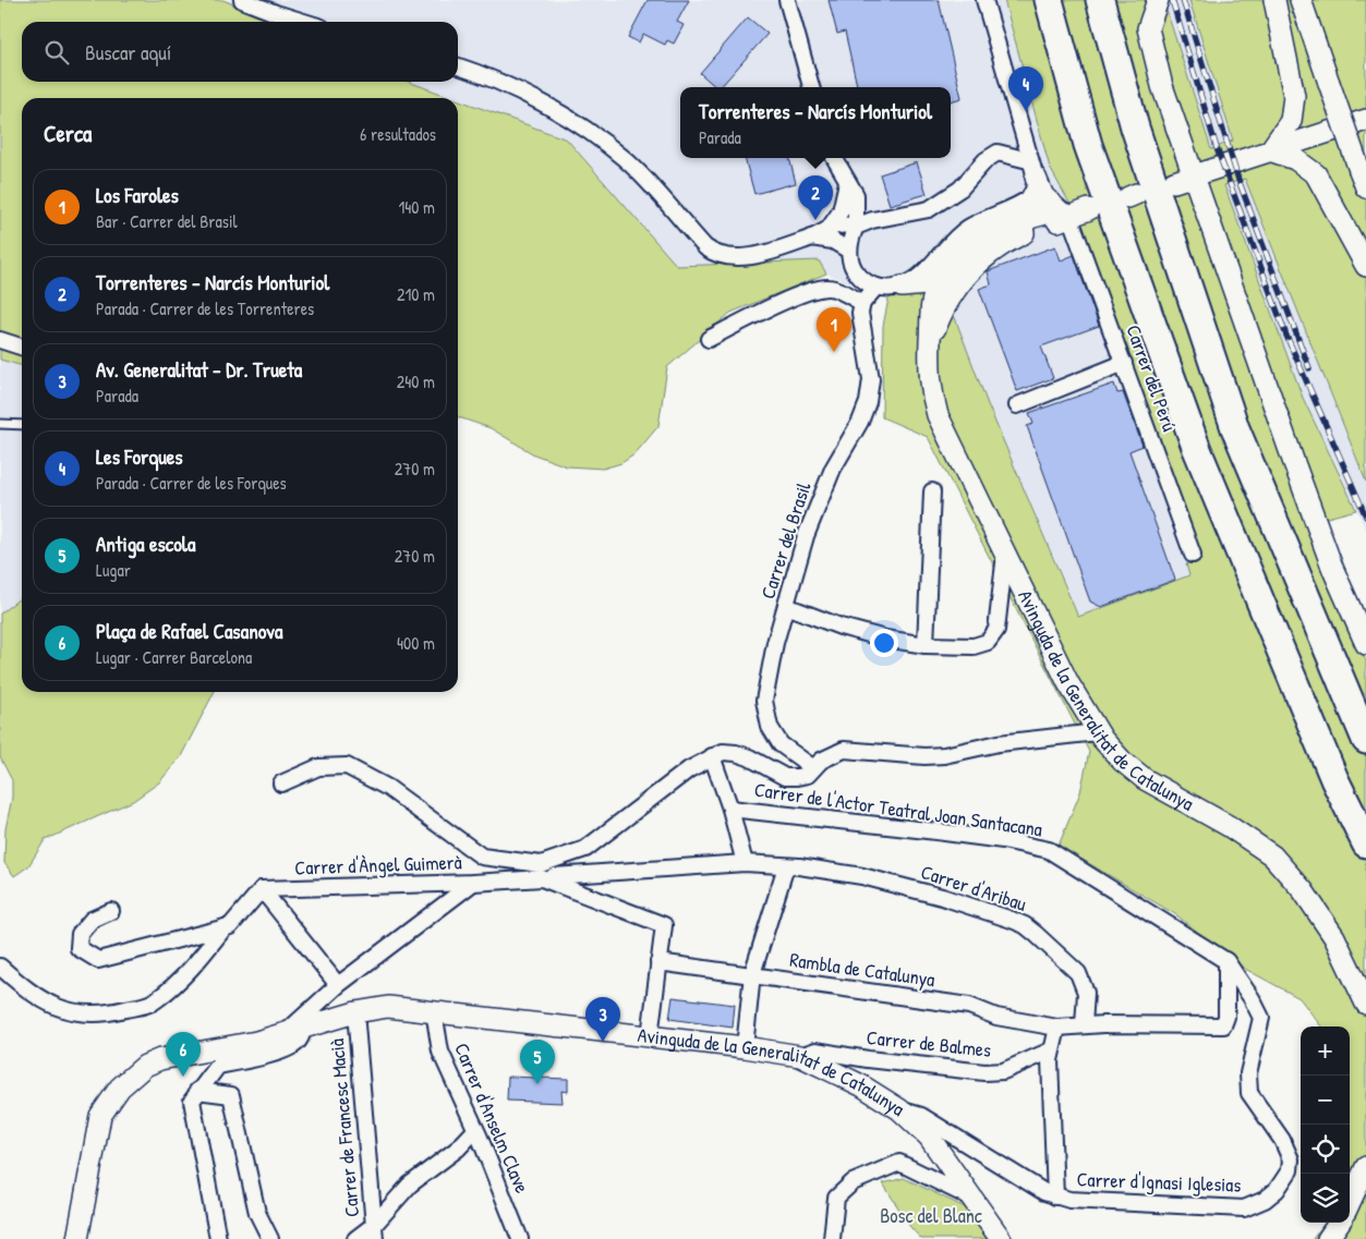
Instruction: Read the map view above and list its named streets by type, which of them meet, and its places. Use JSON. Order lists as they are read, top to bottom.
{
  "streets": {
    "street": [
      "Carrer del Perú",
      "Carrer del Brasil",
      "Avinguda de la Generalitat de Catalunya",
      "Carrer de l'Actor Teatral Joan Santacana",
      "Carrer d'Àngel Guimerà",
      "Carrer d'Aribau",
      "Rambla de Catalunya",
      "Carrer de Balmes",
      "Carrer d'Anselm Clave",
      "Carrer de Francesc Macià",
      "Carrer d'Ignasi Iglesias"
    ]
  },
  "crossings": [
    ["Carrer del Perú", "Avinguda de la Generalitat de Catalunya"],
    ["Avinguda de la Generalitat de Catalunya", "Carrer de Balmes"],
    ["Avinguda de la Generalitat de Catalunya", "Carrer d'Anselm Clave"],
    ["Avinguda de la Generalitat de Catalunya", "Carrer de Francesc Macià"],
    ["Avinguda de la Generalitat de Catalunya", "Carrer d'Ignasi Iglesias"],
    ["Carrer de l'Actor Teatral Joan Santacana", "Carrer d'Ignasi Iglesias"],
    ["Carrer d'Àngel Guimerà", "Carrer d'Aribau"]
  ],
  "parks": ["Bosc del Blanc"],
  "page": {
    "search": "Buscar aquí",
    "pins": [
      "4",
      "2",
      "1",
      "3",
      "6",
      "5"
    ],
    "popup": ["Torrenteres - Narcís Monturiol", "Parada"],
    "heading": ["Cerca", "6 resultados"],
    "list": [
      {
        "mark": "1",
        "name": "Los Faroles",
        "note": "Bar · Carrer del Brasil",
        "value": "140 m"
      },
      {
        "mark": "2",
        "name": "Torrenteres - Narcís Monturiol",
        "note": "Parada · Carrer de les Torrenteres",
        "value": "210 m"
      },
      {
        "mark": "3",
        "name": "Av. Generalitat - Dr. Trueta",
        "note": "Parada",
        "value": "240 m"
      },
      {
        "mark": "4",
        "name": "Les Forques",
        "note": "Parada · Carrer de les Forques",
        "value": "270 m"
      },
      {
        "mark": "5",
        "name": "Antiga escola",
        "note": "Lugar",
        "value": "270 m"
      },
      {
        "mark": "6",
        "name": "Plaça de Rafael Casanova",
        "note": "Lugar · Carrer Barcelona",
        "value": "400 m"
      }
    ],
    "map_buttons": ["+", "−"]
  }
}
